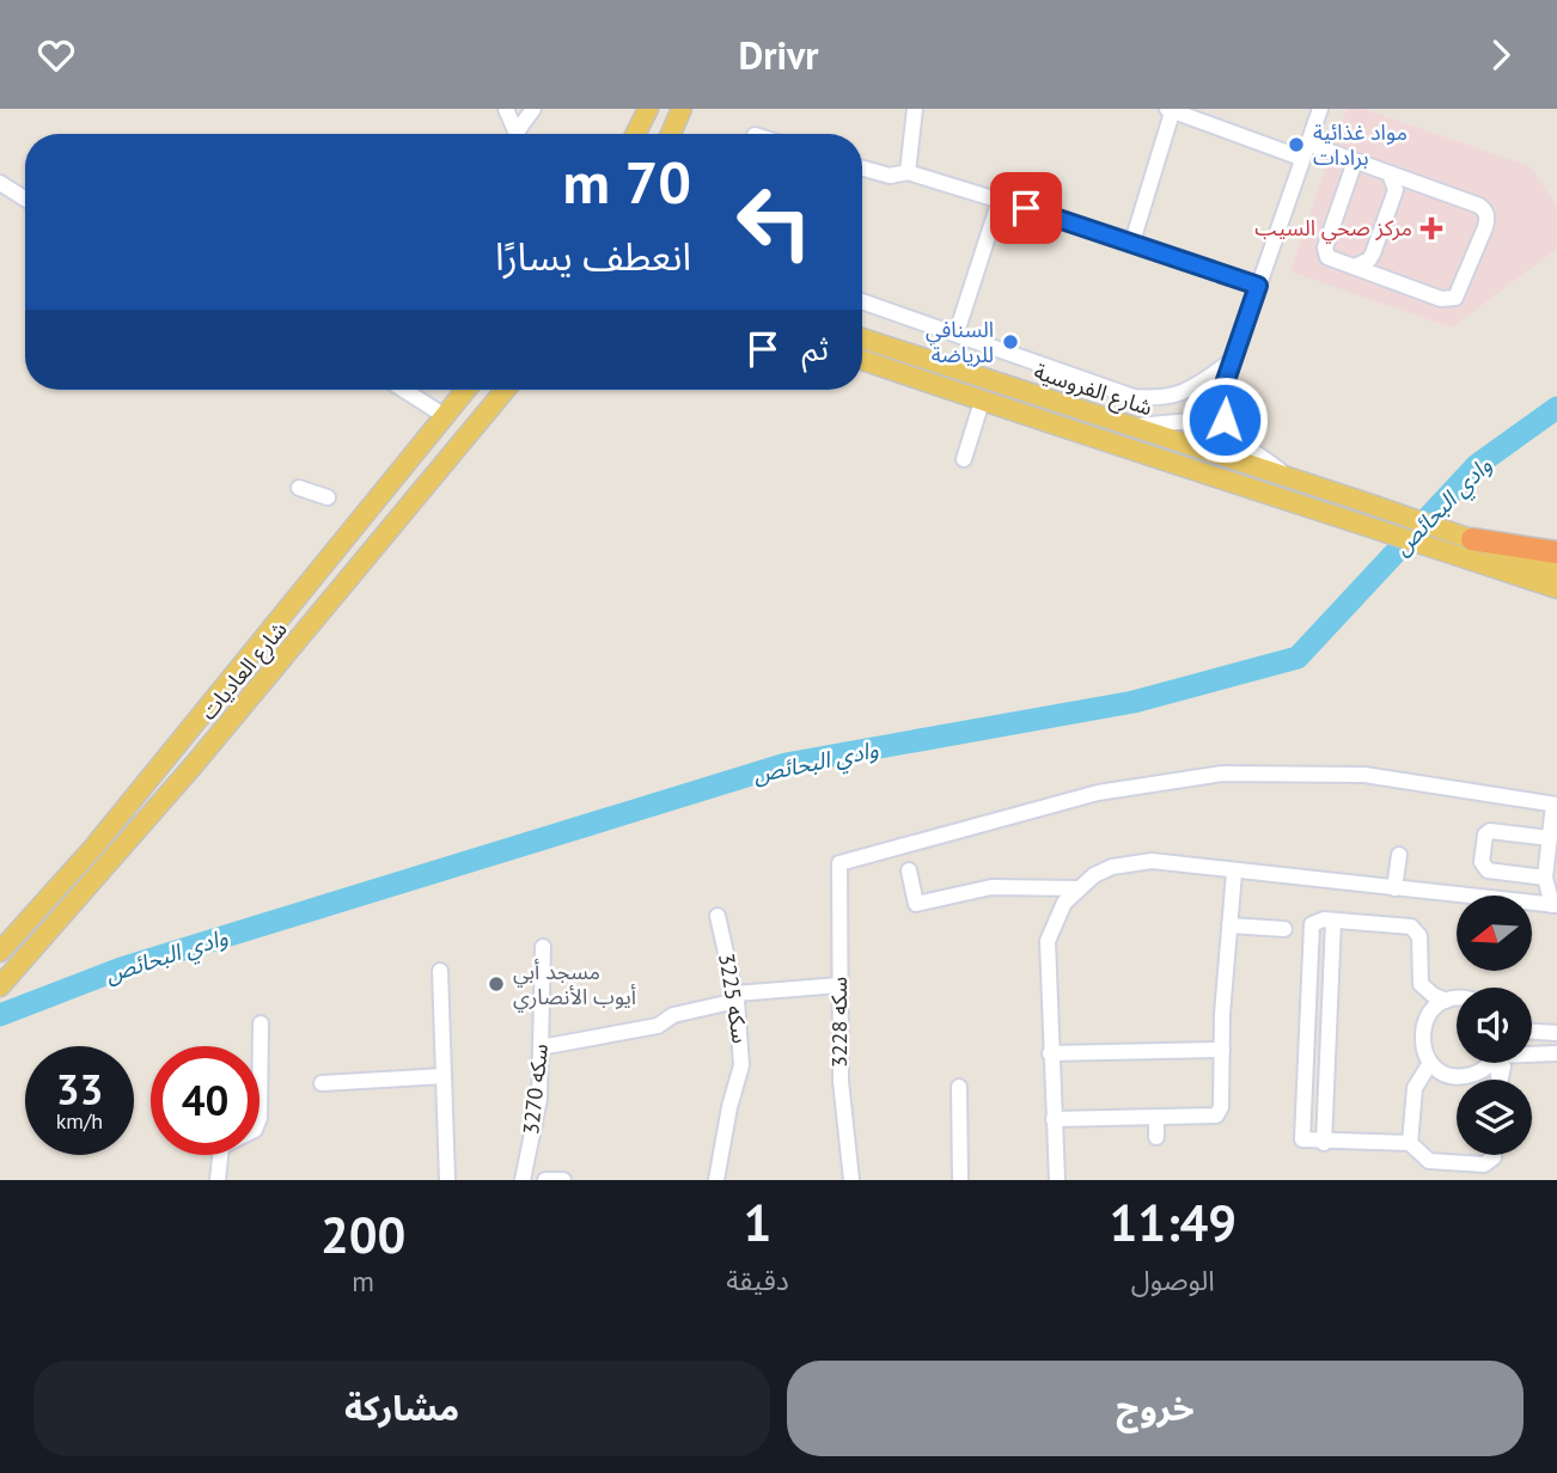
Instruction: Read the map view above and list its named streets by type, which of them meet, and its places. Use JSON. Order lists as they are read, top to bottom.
{
  "streets": {
    "main road": ["شارع الفروسية", "شارع العاديات"],
    "street": ["سكه 3225", "سكه 3228", "سكه 3270"]
  },
  "water": ["وادي البحائص"],
  "places": {
    "other": ["مواد غذائية برادات", "السنافي للرياضة", "مسجد أبي أيوب الأنصاري"],
    "health": ["مركز صحي السيب"]
  },
  "north": "left",
  "page": {
    "header": "Drivr",
    "turn": ["70 m", "انعطف يسارًا"],
    "then": "ثم",
    "speed": "33 km/h",
    "limit": "40",
    "eta": [
      "11:49",
      "الوصول",
      "1",
      "دقيقة",
      "200",
      "m"
    ],
    "buttons": ["خروج", "مشاركة"]
  }
}
